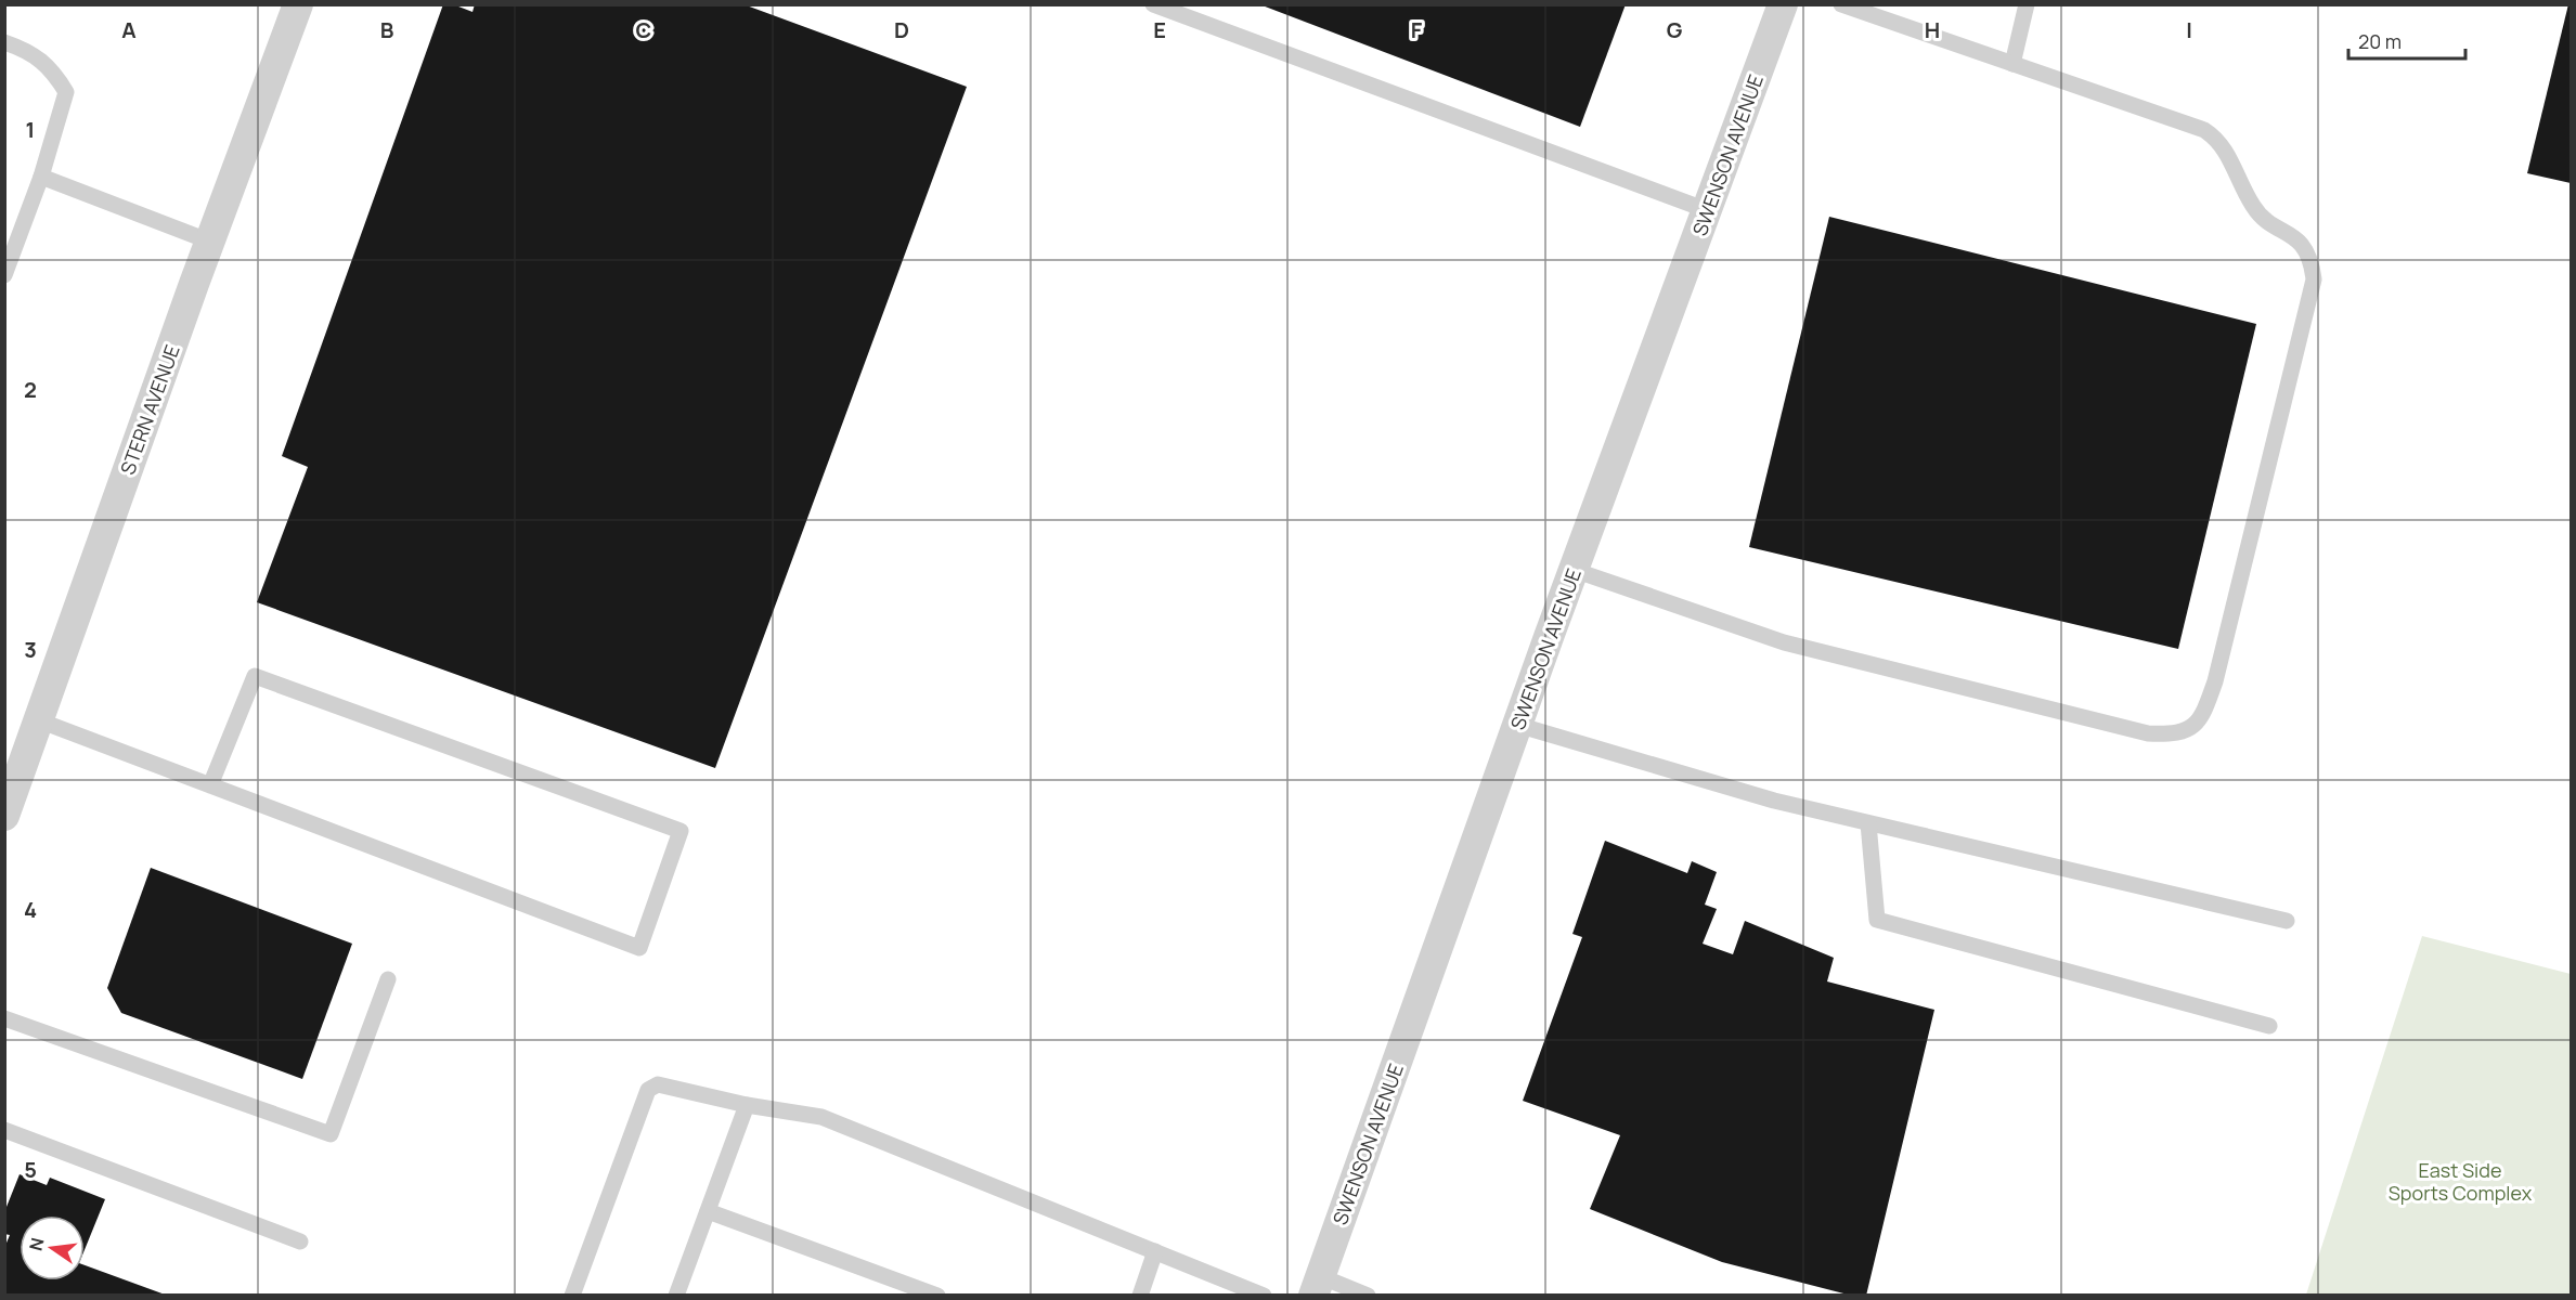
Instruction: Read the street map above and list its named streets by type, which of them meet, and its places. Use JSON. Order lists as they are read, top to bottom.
{
  "streets": {
    "street": ["SWENSON AVENUE", "STERN AVENUE"]
  },
  "parks": ["East Side Sports Complex"],
  "scale_bar": "20 m",
  "north": "left",
  "grid": {
    "columns": [
      "A",
      "B",
      "C",
      "D",
      "E",
      "F",
      "G",
      "H",
      "I"
    ],
    "rows": [
      "1",
      "2",
      "3",
      "4",
      "5"
    ]
  }
}
